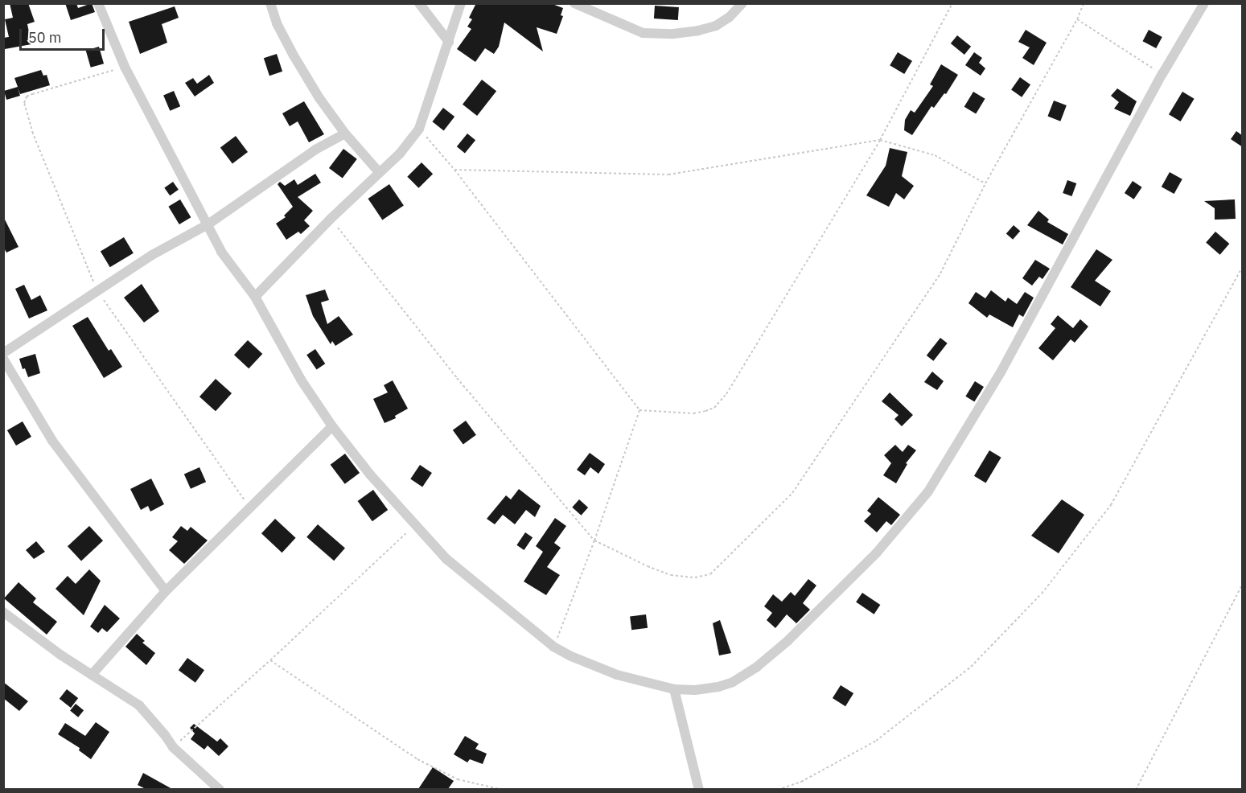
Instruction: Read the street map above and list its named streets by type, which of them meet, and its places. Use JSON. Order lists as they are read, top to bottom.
{
  "scale_bar": "50 m"
}
